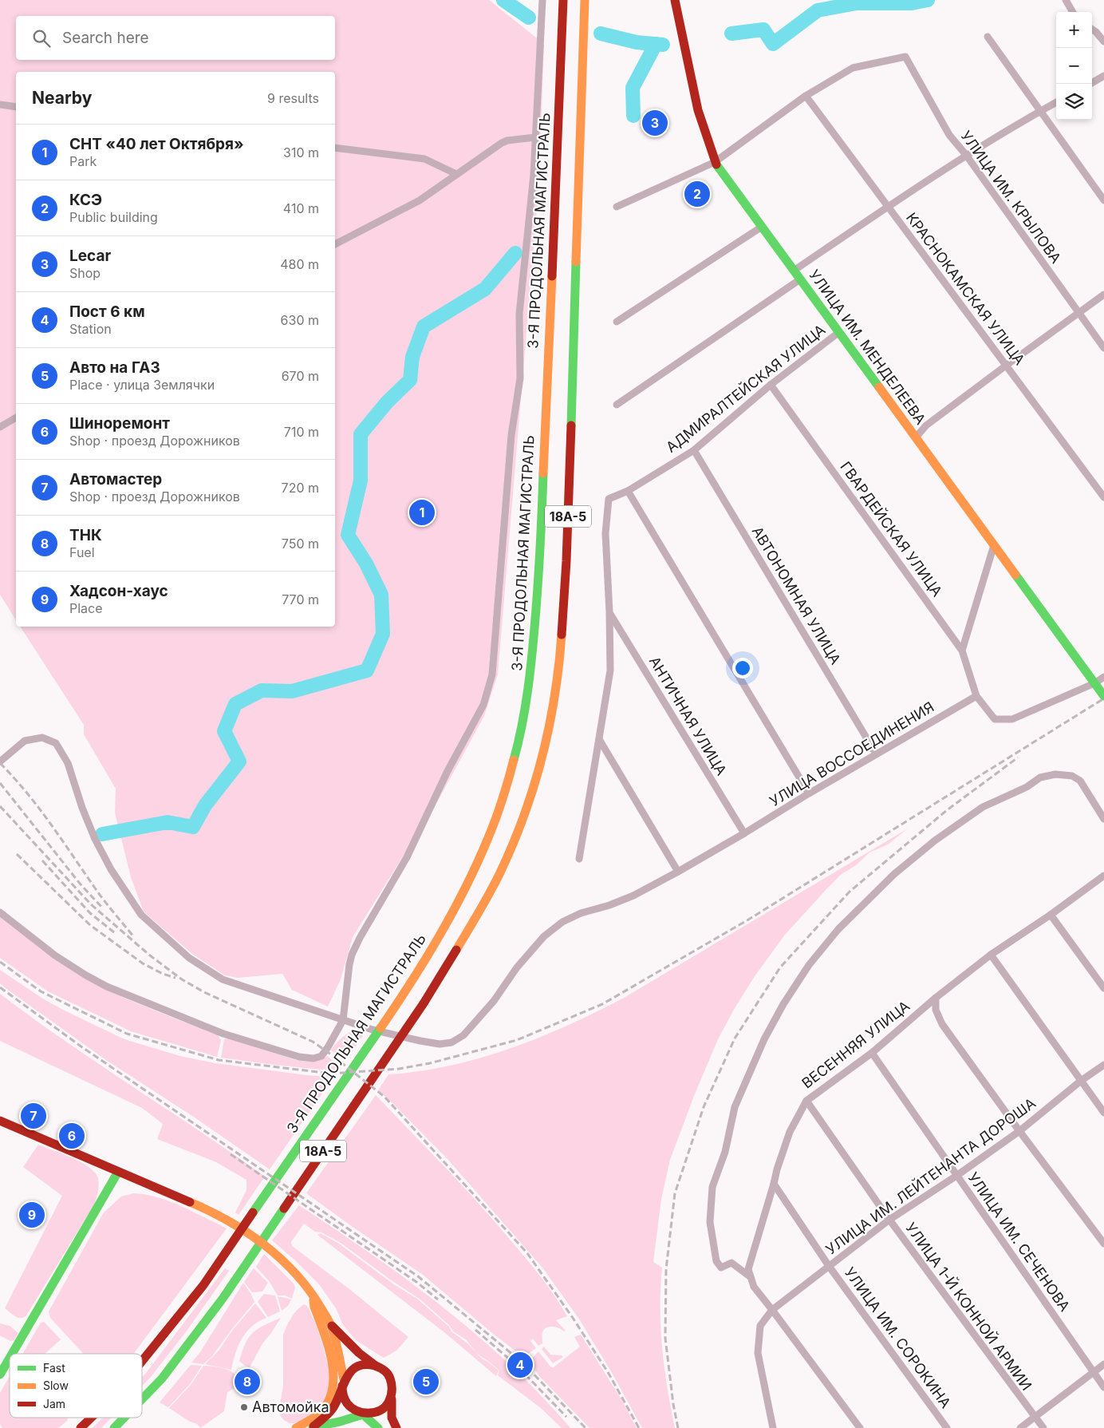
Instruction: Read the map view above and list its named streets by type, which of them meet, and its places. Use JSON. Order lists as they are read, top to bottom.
{
  "streets": {
    "main road": ["3-Я ПРОДОЛЬНАЯ МАГИСТРАЛЬ", "УЛИЦА ИМ. МЕНДЕЛЕЕВА", "18А-5"],
    "street": [
      "УЛИЦА ИМ. КРЫЛОВА",
      "КРАСНОКАМСКАЯ УЛИЦА",
      "АДМИРАЛТЕЙСКАЯ УЛИЦА",
      "ГВАРДЕЙСКАЯ УЛИЦА",
      "АВТОНОМНАЯ УЛИЦА",
      "АНТИЧНАЯ УЛИЦА",
      "УЛИЦА ВОССОЕДИНЕНИЯ",
      "ВЕСЕННЯЯ УЛИЦА",
      "УЛИЦА ИМ. ЛЕЙТЕНАНТА ДОРОША",
      "УЛИЦА ИМ. СЕЧЕНОВА",
      "УЛИЦА 1-Й КОННОЙ АРМИИ",
      "УЛИЦА ИМ. СОРОКИНА"
    ]
  },
  "crossings": [
    ["УЛИЦА ИМ. КРЫЛОВА", "КРАСНОКАМСКАЯ УЛИЦА"],
    ["УЛИЦА ИМ. МЕНДЕЛЕЕВА", "АДМИРАЛТЕЙСКАЯ УЛИЦА"],
    ["АДМИРАЛТЕЙСКАЯ УЛИЦА", "ГВАРДЕЙСКАЯ УЛИЦА"],
    ["АДМИРАЛТЕЙСКАЯ УЛИЦА", "АВТОНОМНАЯ УЛИЦА"],
    ["АДМИРАЛТЕЙСКАЯ УЛИЦА", "АНТИЧНАЯ УЛИЦА"],
    ["ГВАРДЕЙСКАЯ УЛИЦА", "УЛИЦА ВОССОЕДИНЕНИЯ"],
    ["АВТОНОМНАЯ УЛИЦА", "УЛИЦА ВОССОЕДИНЕНИЯ"],
    ["АНТИЧНАЯ УЛИЦА", "УЛИЦА ВОССОЕДИНЕНИЯ"],
    ["ВЕСЕННЯЯ УЛИЦА", "УЛИЦА ИМ. ЛЕЙТЕНАНТА ДОРОША"],
    ["ВЕСЕННЯЯ УЛИЦА", "УЛИЦА ИМ. СЕЧЕНОВА"],
    ["ВЕСЕННЯЯ УЛИЦА", "УЛИЦА 1-Й КОННОЙ АРМИИ"],
    ["ВЕСЕННЯЯ УЛИЦА", "УЛИЦА ИМ. СОРОКИНА"],
    ["УЛИЦА ИМ. ЛЕЙТЕНАНТА ДОРОША", "УЛИЦА ИМ. СЕЧЕНОВА"],
    ["УЛИЦА ИМ. ЛЕЙТЕНАНТА ДОРОША", "УЛИЦА 1-Й КОННОЙ АРМИИ"],
    ["УЛИЦА ИМ. ЛЕЙТЕНАНТА ДОРОША", "УЛИЦА ИМ. СОРОКИНА"]
  ],
  "places": ["Автомойка"],
  "legend": ["Fast", "Slow", "Jam"],
  "page": {
    "map_buttons": ["+", "−"],
    "search": "Search here",
    "heading": ["Nearby", "9 results"],
    "pins": [
      "3",
      "2",
      "1",
      "7",
      "6",
      "9",
      "4",
      "5",
      "8"
    ],
    "list": [
      {
        "mark": "1",
        "name": "СНТ «40 лет Октября»",
        "note": "Park",
        "value": "310 m"
      },
      {
        "mark": "2",
        "name": "КСЭ",
        "note": "Public building",
        "value": "410 m"
      },
      {
        "mark": "3",
        "name": "Lecar",
        "note": "Shop",
        "value": "480 m"
      },
      {
        "mark": "4",
        "name": "Пост 6 км",
        "note": "Station",
        "value": "630 m"
      },
      {
        "mark": "5",
        "name": "Авто на ГАЗ",
        "note": "Place · улица Землячки",
        "value": "670 m"
      },
      {
        "mark": "6",
        "name": "Шиноремонт",
        "note": "Shop · проезд Дорожников",
        "value": "710 m"
      },
      {
        "mark": "7",
        "name": "Автомастер",
        "note": "Shop · проезд Дорожников",
        "value": "720 m"
      },
      {
        "mark": "8",
        "name": "ТНК",
        "note": "Fuel",
        "value": "750 m"
      },
      {
        "mark": "9",
        "name": "Хадсон-хаус",
        "note": "Place",
        "value": "770 m"
      }
    ]
  }
}
